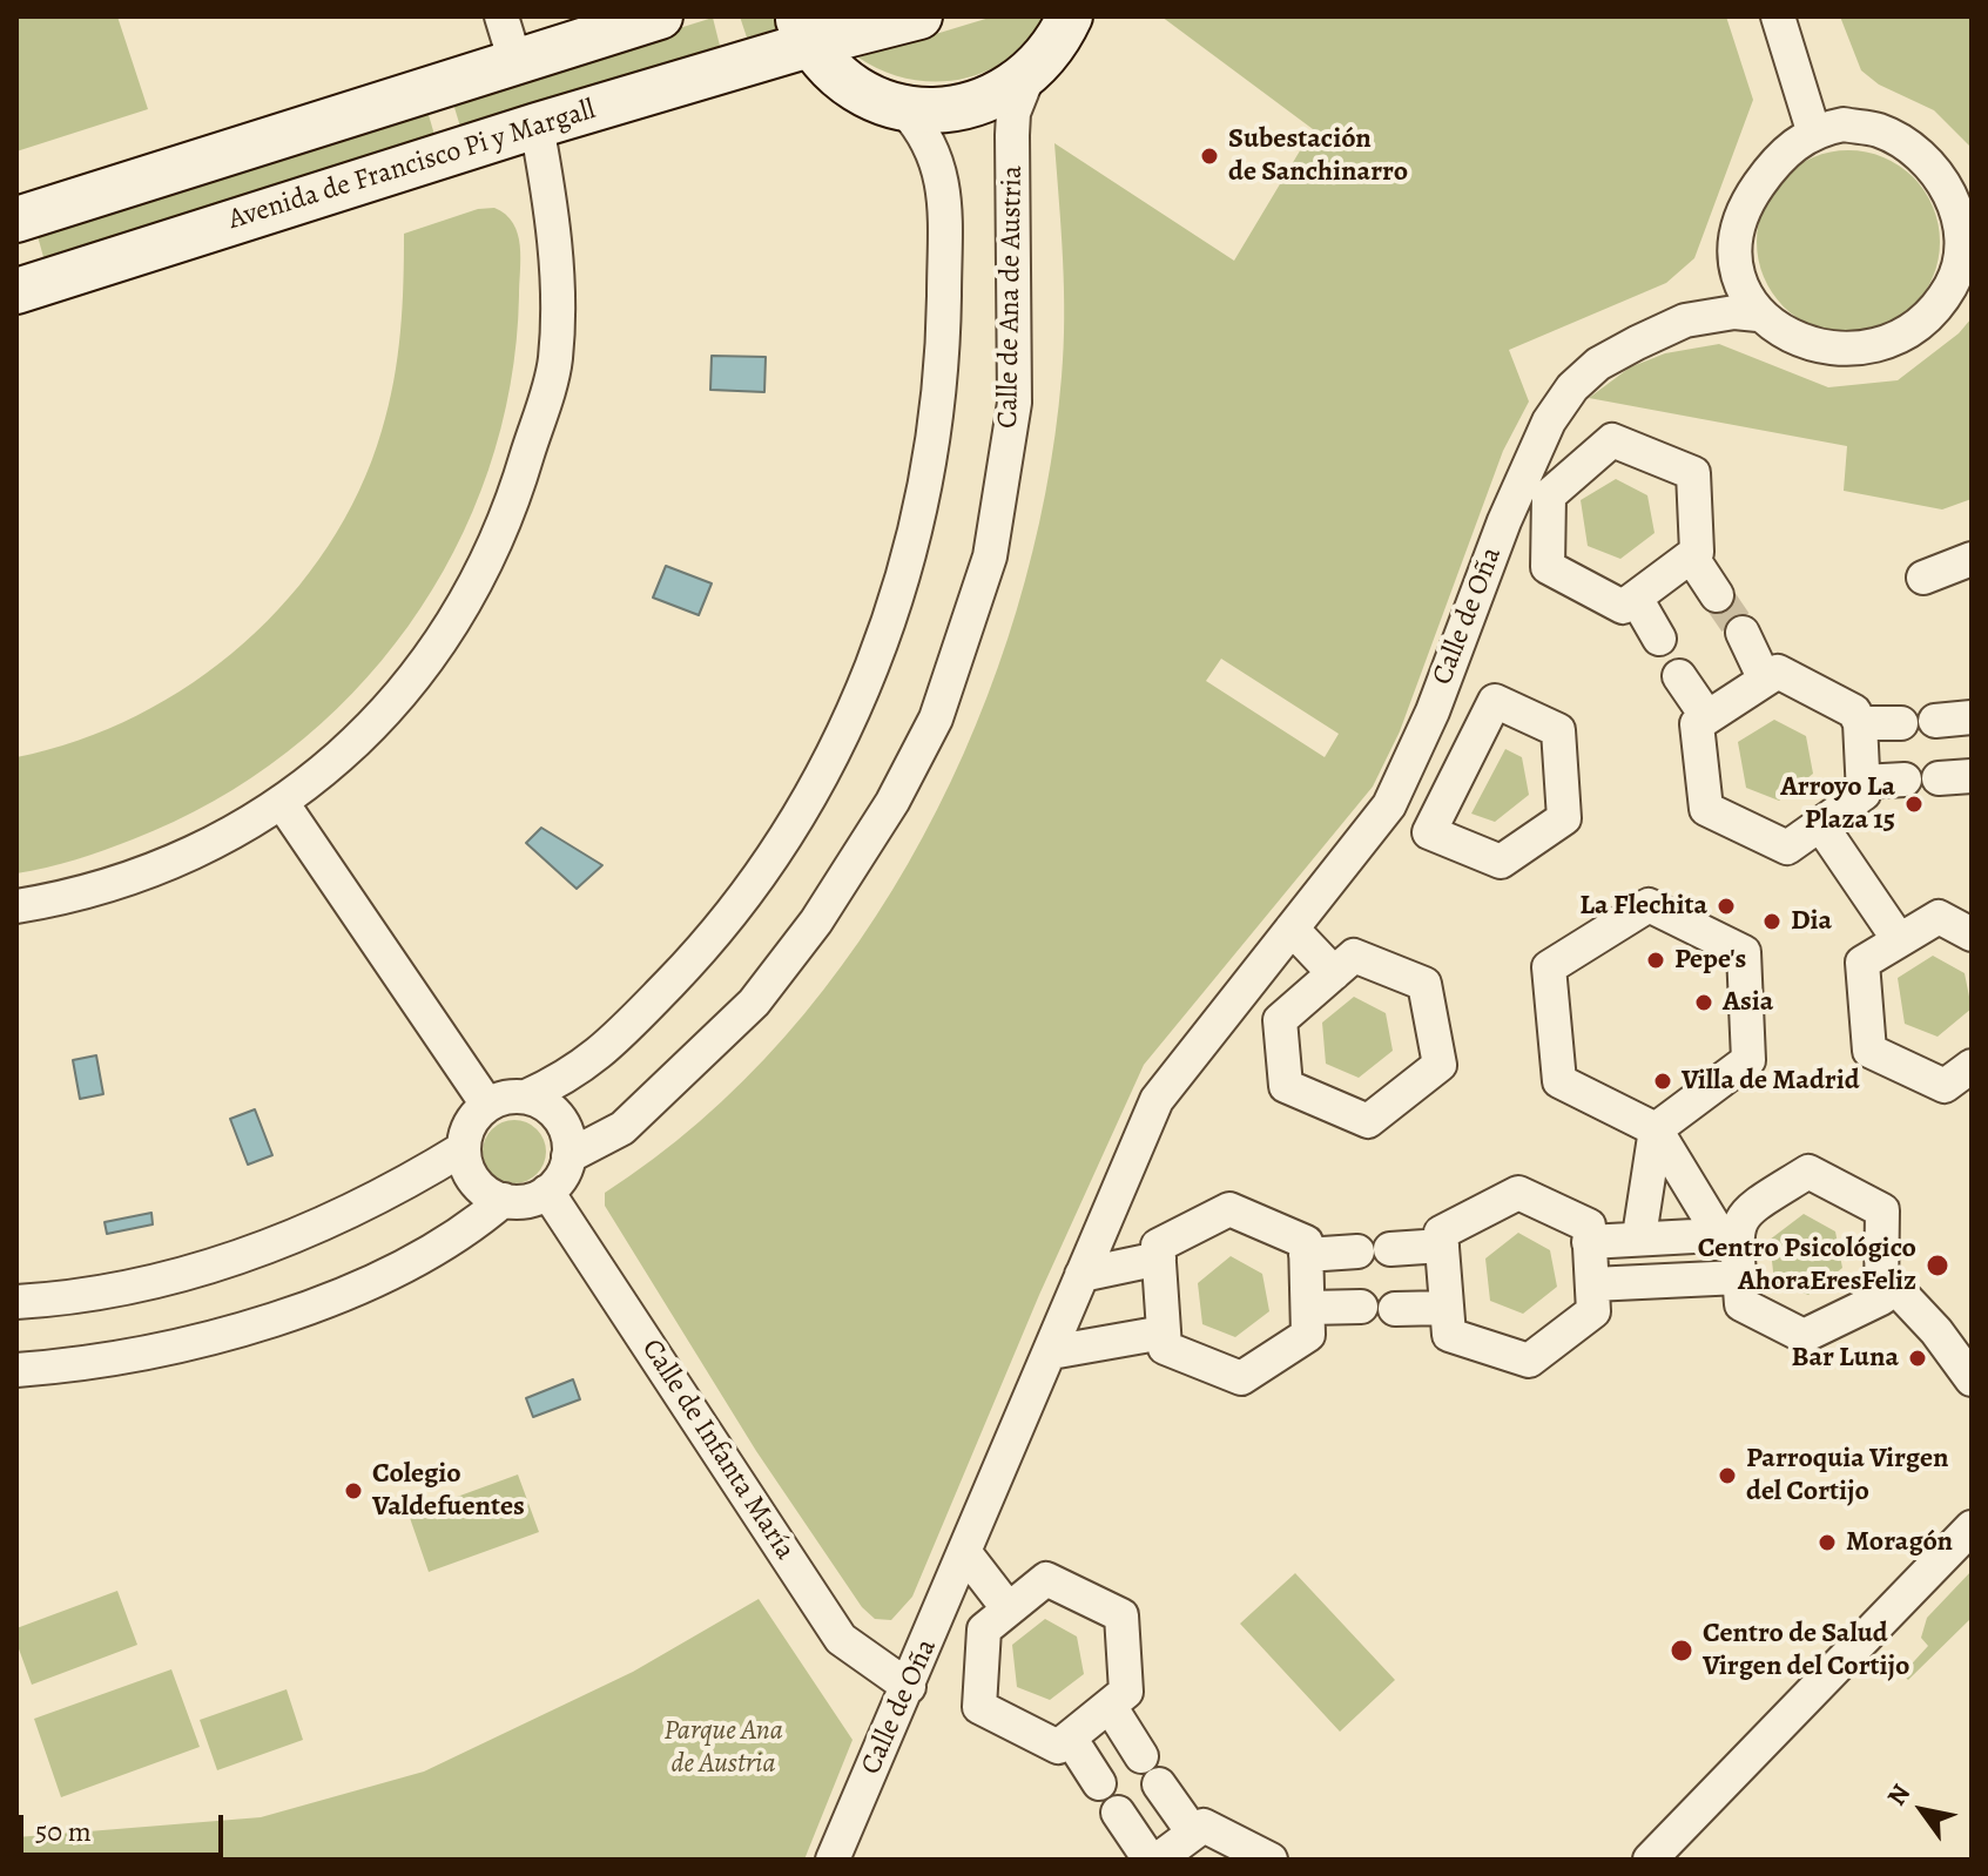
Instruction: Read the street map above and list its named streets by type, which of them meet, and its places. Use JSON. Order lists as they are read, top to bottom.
{
  "streets": {
    "street": [
      "Avenida de Francisco Pi y Margall",
      "Calle de Ana de Austria",
      "Calle de Oña",
      "Calle de Infanta María"
    ]
  },
  "crossings": [
    ["Calle de Ana de Austria", "Calle de Infanta María"],
    ["Calle de Oña", "Calle de Infanta María"]
  ],
  "parks": ["Parque Ana de Austria"],
  "places": [
    "Subestación de Sanchinarro",
    "Arroyo La Plaza 15",
    "La Flechita",
    "Dia",
    "Pepe's",
    "Asia",
    "Villa de Madrid",
    "Centro Psicológico AhoraEresFeliz",
    "Bar Luna",
    "Parroquia Virgen del Cortijo",
    "Colegio Valdefuentes",
    "Moragón",
    "Centro de Salud Virgen del Cortijo"
  ],
  "scale_bar": "50 m",
  "north": "top left"
}
